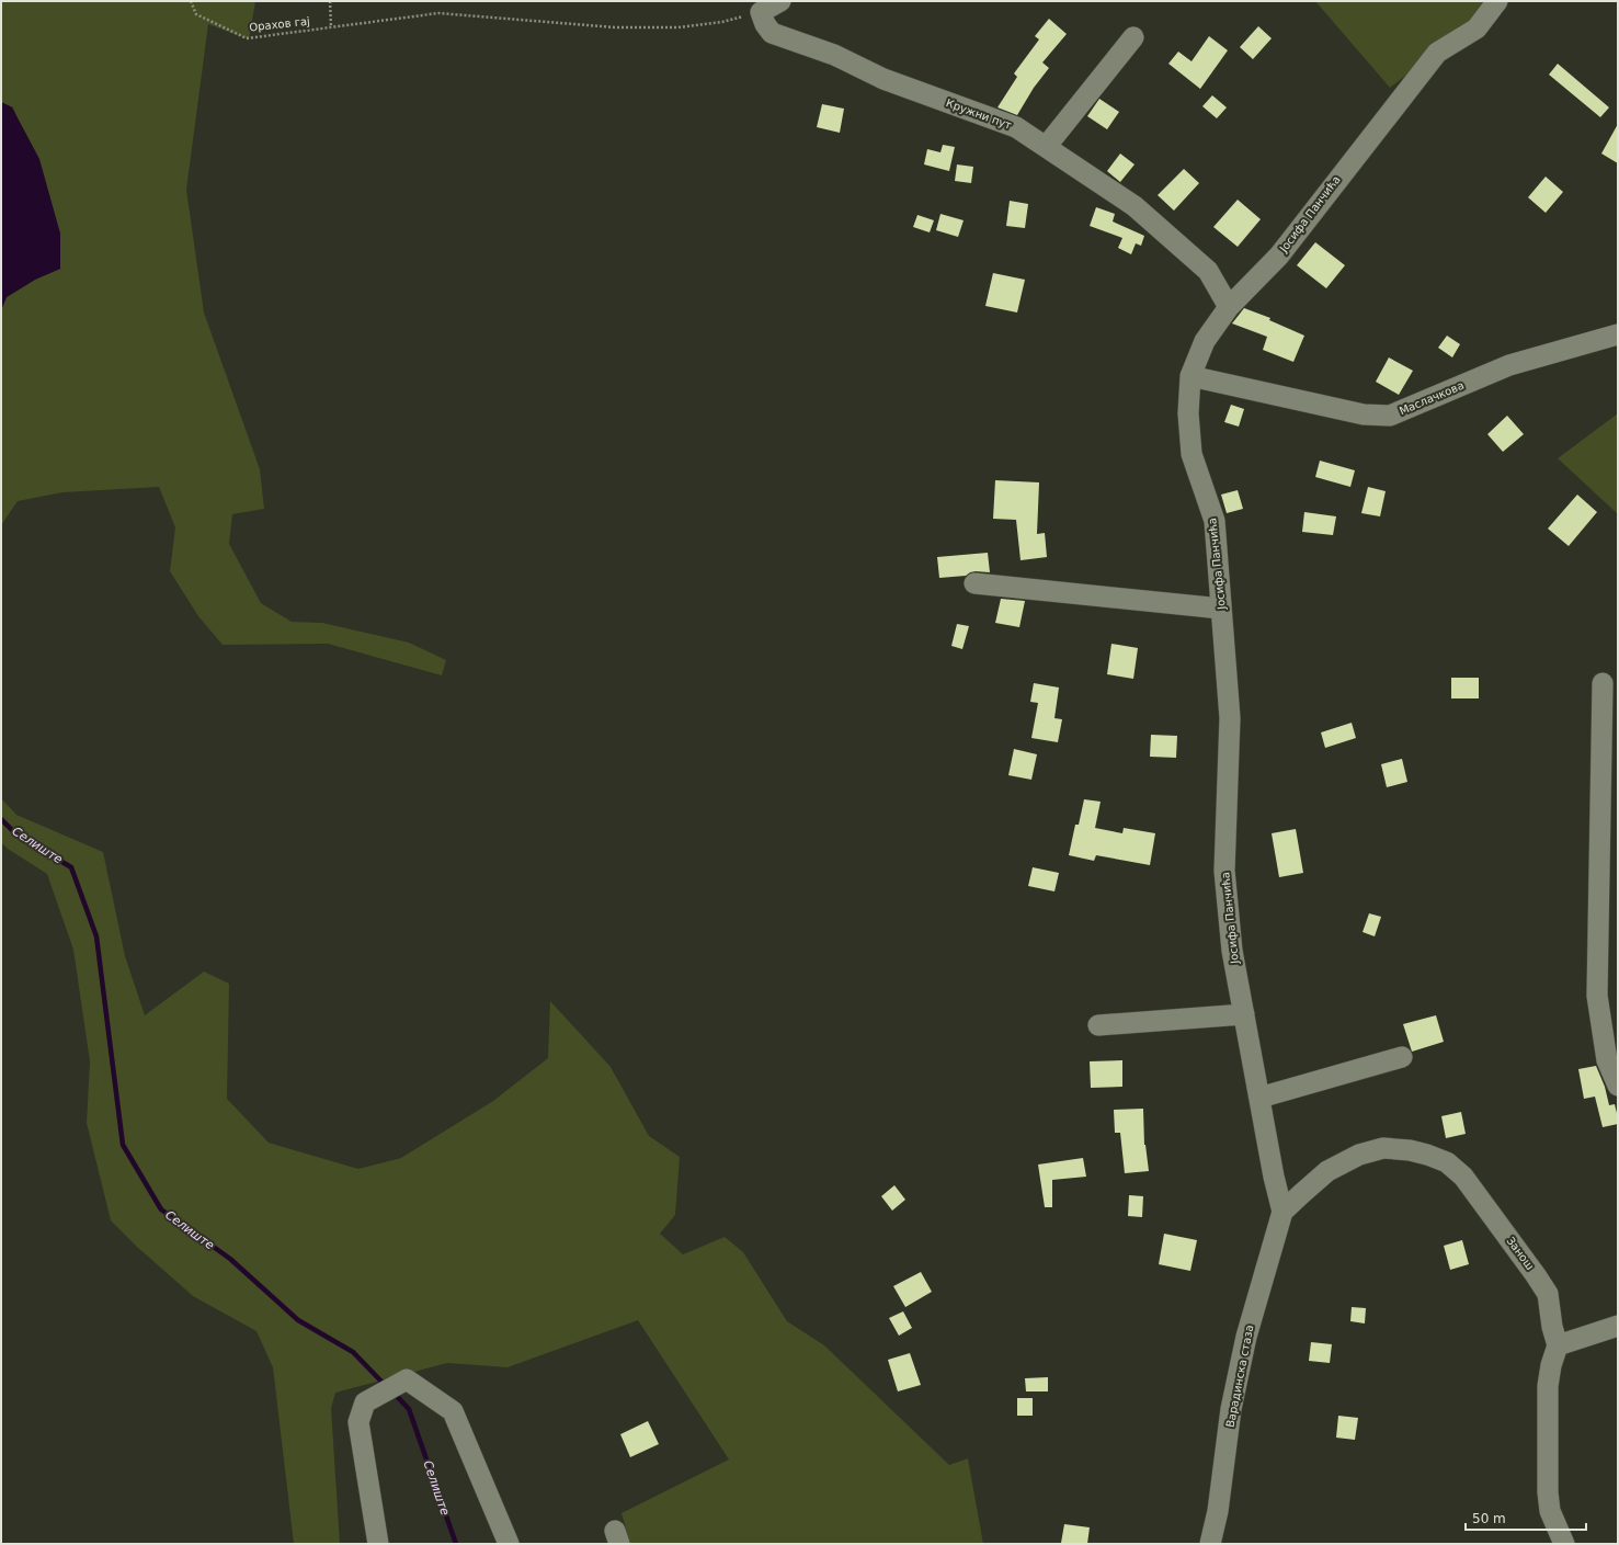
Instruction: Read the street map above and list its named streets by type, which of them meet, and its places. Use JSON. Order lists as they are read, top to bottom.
{
  "streets": {
    "street": [
      "Кружни пут",
      "Јосифа Панчића",
      "Маслачкова",
      "Занош",
      "Варадинска стаза"
    ],
    "path": ["Орахов гај"]
  },
  "crossings": [
    ["Орахов гај", "Кружни пут"],
    ["Кружни пут", "Јосифа Панчића"],
    ["Јосифа Панчића", "Маслачкова"],
    ["Јосифа Панчића", "Занош"],
    ["Јосифа Панчића", "Варадинска стаза"],
    ["Занош", "Варадинска стаза"]
  ],
  "water": ["Селиште"],
  "scale_bar": "50 m"
}
